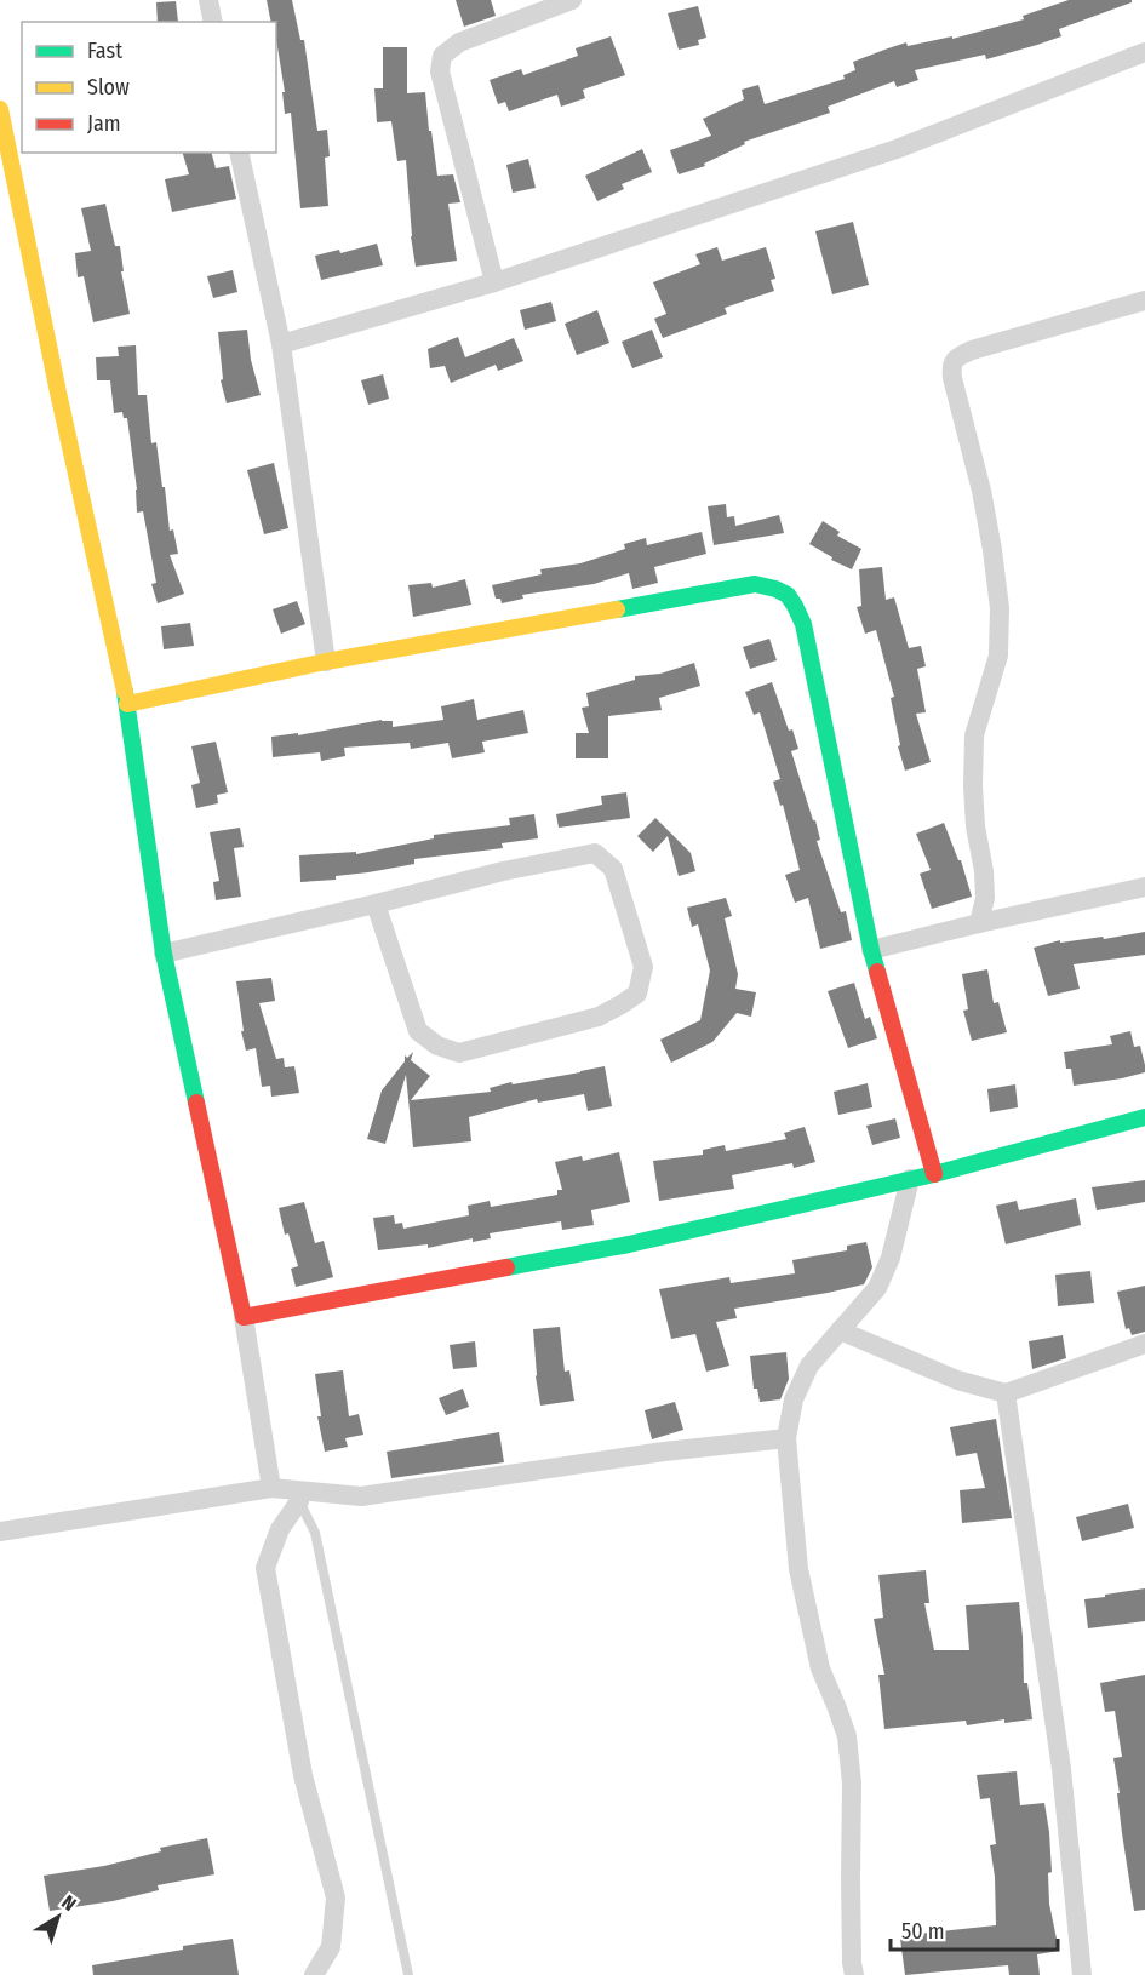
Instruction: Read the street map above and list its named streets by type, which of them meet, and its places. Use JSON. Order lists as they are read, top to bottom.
{
  "legend": ["Fast", "Slow", "Jam"],
  "scale_bar": "50 m",
  "north": "top right"
}
